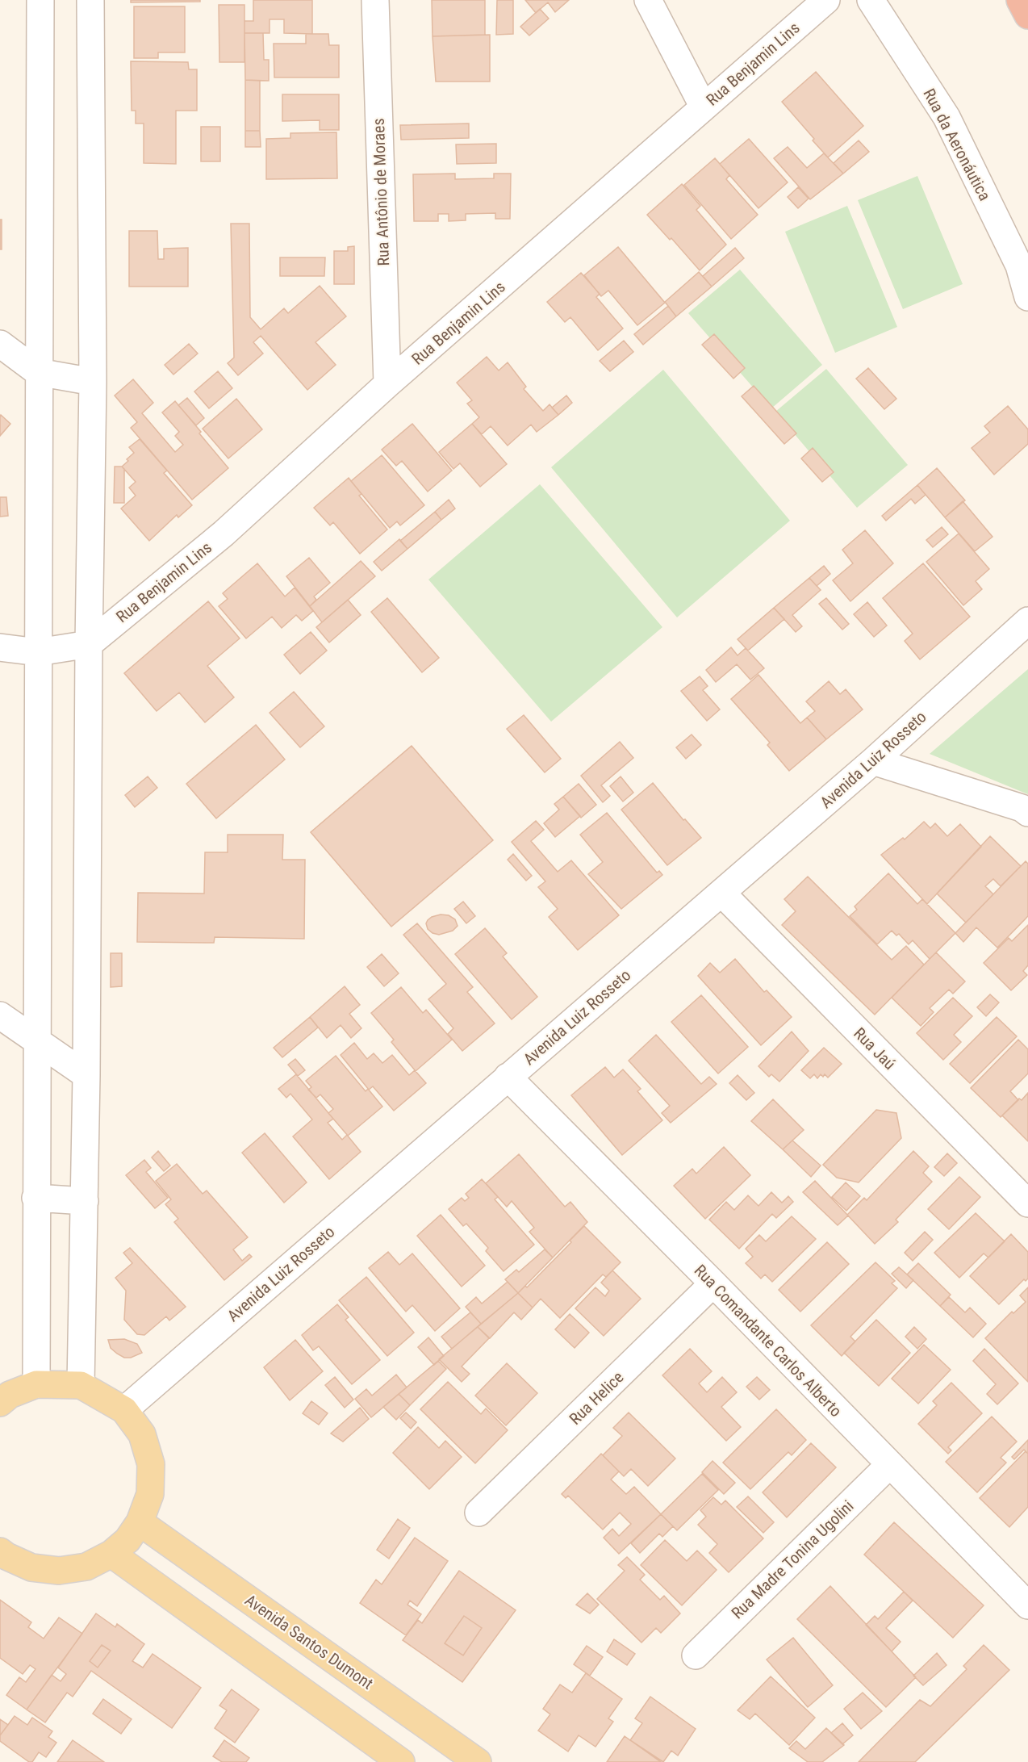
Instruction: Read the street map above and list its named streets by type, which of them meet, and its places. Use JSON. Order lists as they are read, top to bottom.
{
  "streets": {
    "main road": ["Avenida Santos Dumont"],
    "street": [
      "Rua Benjamin Lins",
      "Rua da Aeronáutica",
      "Rua Antônio de Moraes",
      "Avenida Luiz Rosseto",
      "Rua Jaú",
      "Rua Comandante Carlos Alberto",
      "Rua Helice",
      "Rua Madre Tonina Ugolini"
    ]
  },
  "crossings": [
    ["Rua Benjamin Lins", "Rua Antônio de Moraes"],
    ["Avenida Luiz Rosseto", "Rua Jaú"],
    ["Avenida Luiz Rosseto", "Rua Comandante Carlos Alberto"],
    ["Rua Comandante Carlos Alberto", "Rua Helice"],
    ["Rua Comandante Carlos Alberto", "Rua Madre Tonina Ugolini"]
  ]
}
